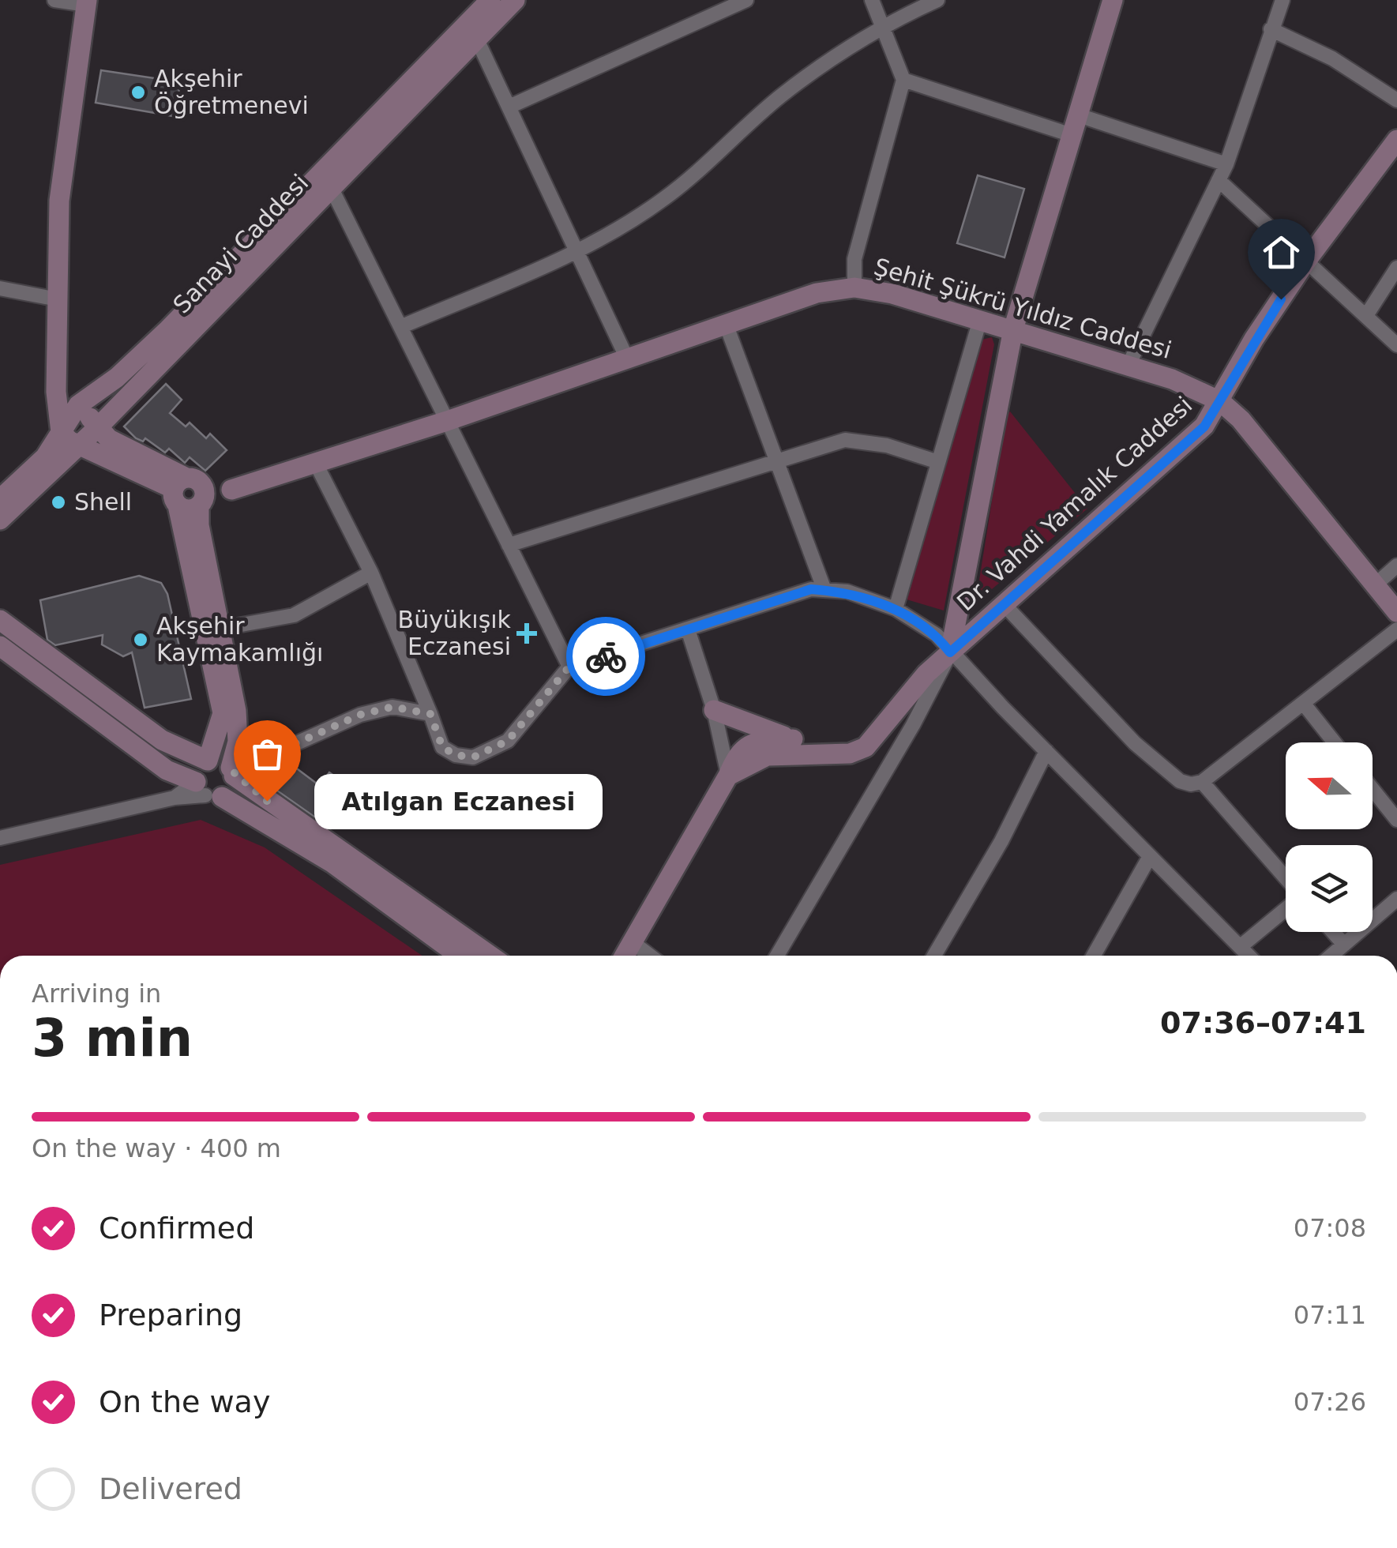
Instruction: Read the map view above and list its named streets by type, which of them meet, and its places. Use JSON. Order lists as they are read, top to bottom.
{
  "streets": {
    "street": ["Sanayi Caddesi", "Şehit Şükrü Yıldız Caddesi", "Dr. Vahdi Yamalık Caddesi"]
  },
  "crossings": [
    ["Şehit Şükrü Yıldız Caddesi", "Dr. Vahdi Yamalık Caddesi"]
  ],
  "places": {
    "other": [
      "Akşehir Öğretmenevi",
      "Shell",
      "Akşehir Kaymakamlığı",
      "Atılgan Eczanesi"
    ],
    "health": ["Büyükışık Eczanesi"]
  },
  "north": "left",
  "page": {
    "bubble": "Atılgan Eczanesi",
    "heading": ["3 min", "Arriving in", "07:36–07:41"],
    "bar": "On the way · 400 m",
    "list": [
      ["Confirmed", "07:08"],
      ["Preparing", "07:11"],
      ["On the way", "07:26"],
      "Delivered"
    ]
  }
}
